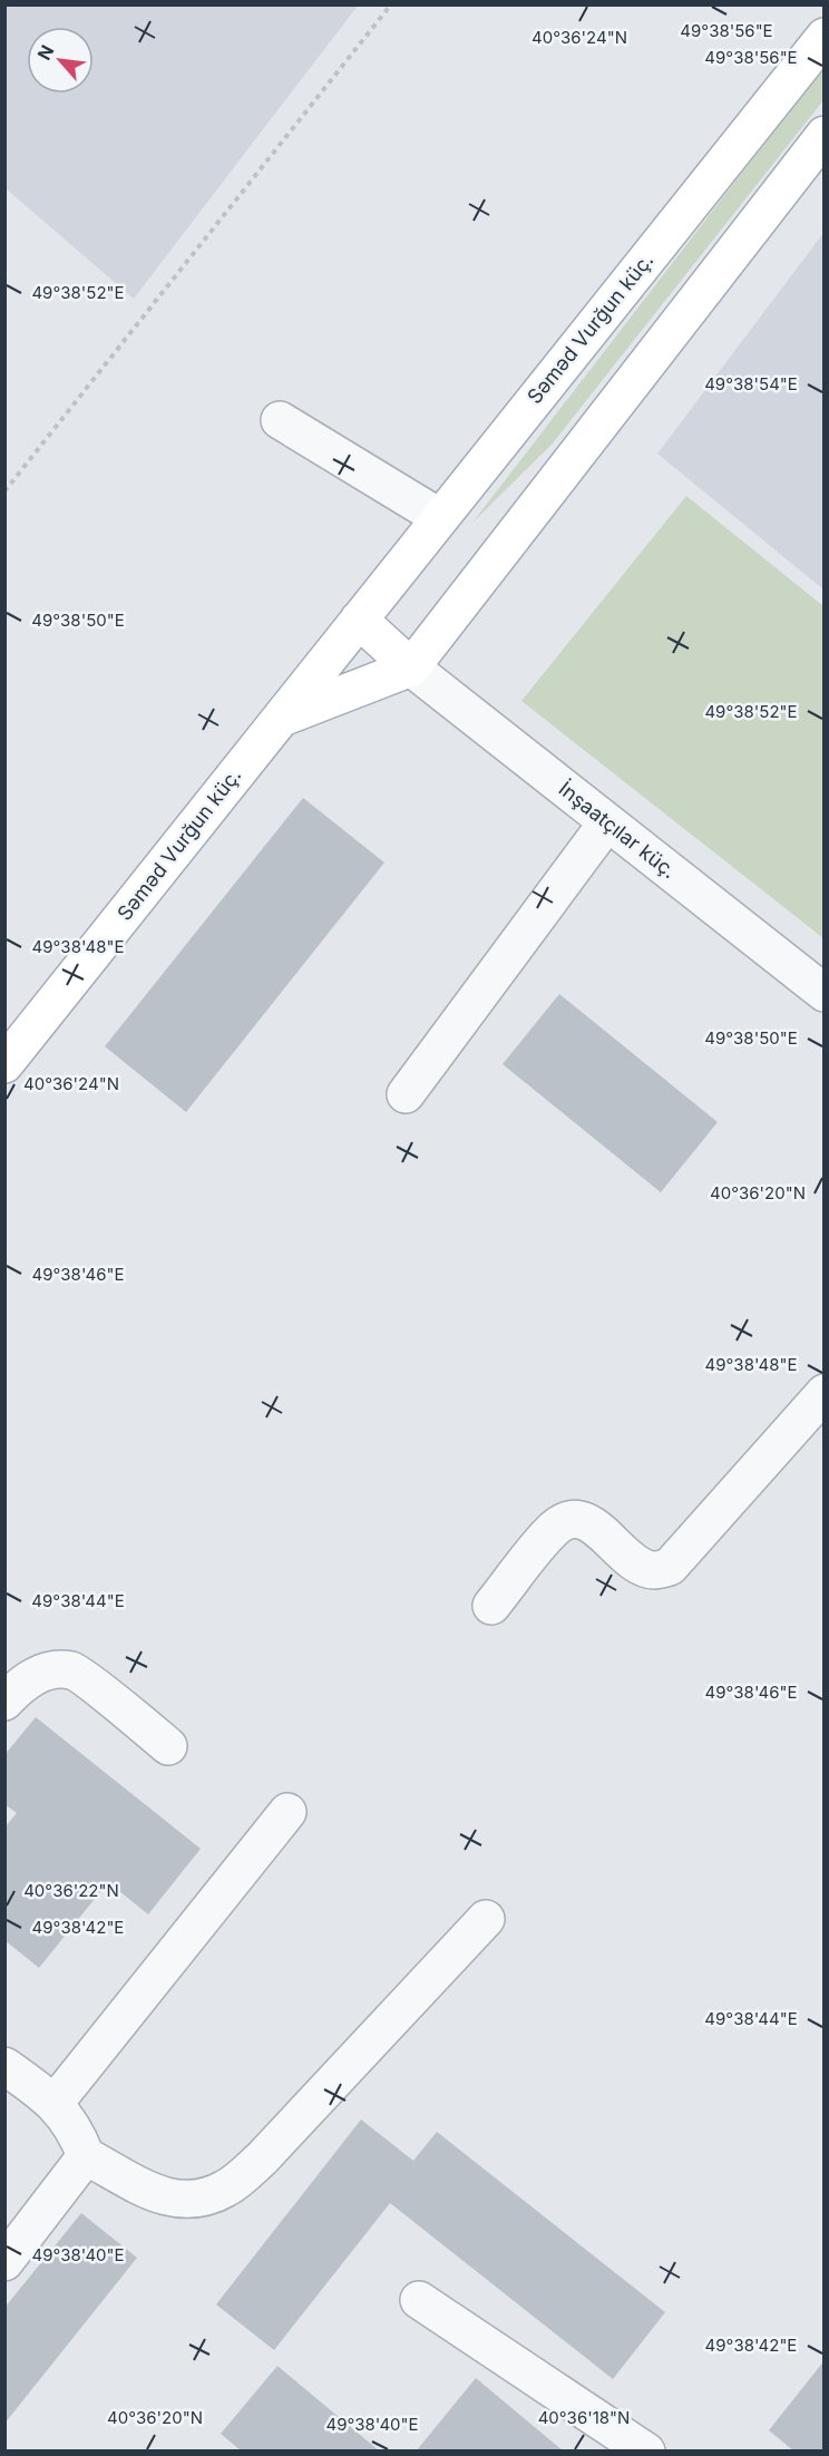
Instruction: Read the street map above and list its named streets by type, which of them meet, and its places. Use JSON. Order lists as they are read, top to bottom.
{
  "streets": {
    "main road": ["Səməd Vurğun küç."],
    "street": ["İnşaatçılar küç."]
  },
  "north": "top left",
  "coordinates": [
    "49°38'56\"E",
    "40°36'24\"N",
    "49°38'52\"E",
    "49°38'54\"E",
    "49°38'50\"E",
    "49°38'48\"E",
    "40°36'20\"N",
    "49°38'46\"E",
    "49°38'44\"E",
    "40°36'22\"N",
    "49°38'42\"E",
    "49°38'40\"E",
    "40°36'18\"N"
  ]
}
